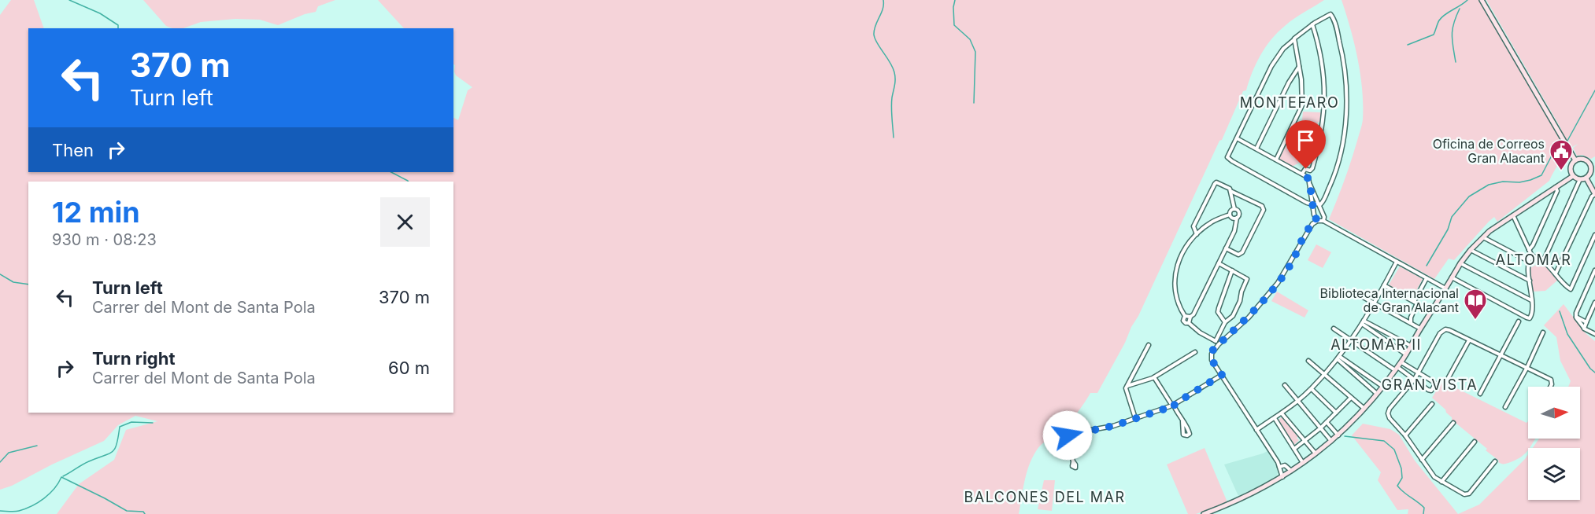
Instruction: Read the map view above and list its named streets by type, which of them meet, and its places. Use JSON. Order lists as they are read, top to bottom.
{
  "districts": [
    "MONTEFARO",
    "ALTOMAR",
    "ALTOMAR II",
    "GRAN VISTA",
    "BALCONES DEL MAR"
  ],
  "places": {
    "public building": ["Oficina de Correos Gran Alacant"],
    "library": ["Biblioteca Internacional de Gran Alacant"]
  },
  "north": "right",
  "page": {
    "turn": ["370 m", "Turn left"],
    "then": "Then",
    "heading": ["12 min", "930 m · 08:23"],
    "list": [
      {
        "name": "Turn left",
        "note": "Carrer del Mont de Santa Pola",
        "value": "370 m"
      },
      {
        "name": "Turn right",
        "note": "Carrer del Mont de Santa Pola",
        "value": "60 m"
      }
    ]
  }
}
